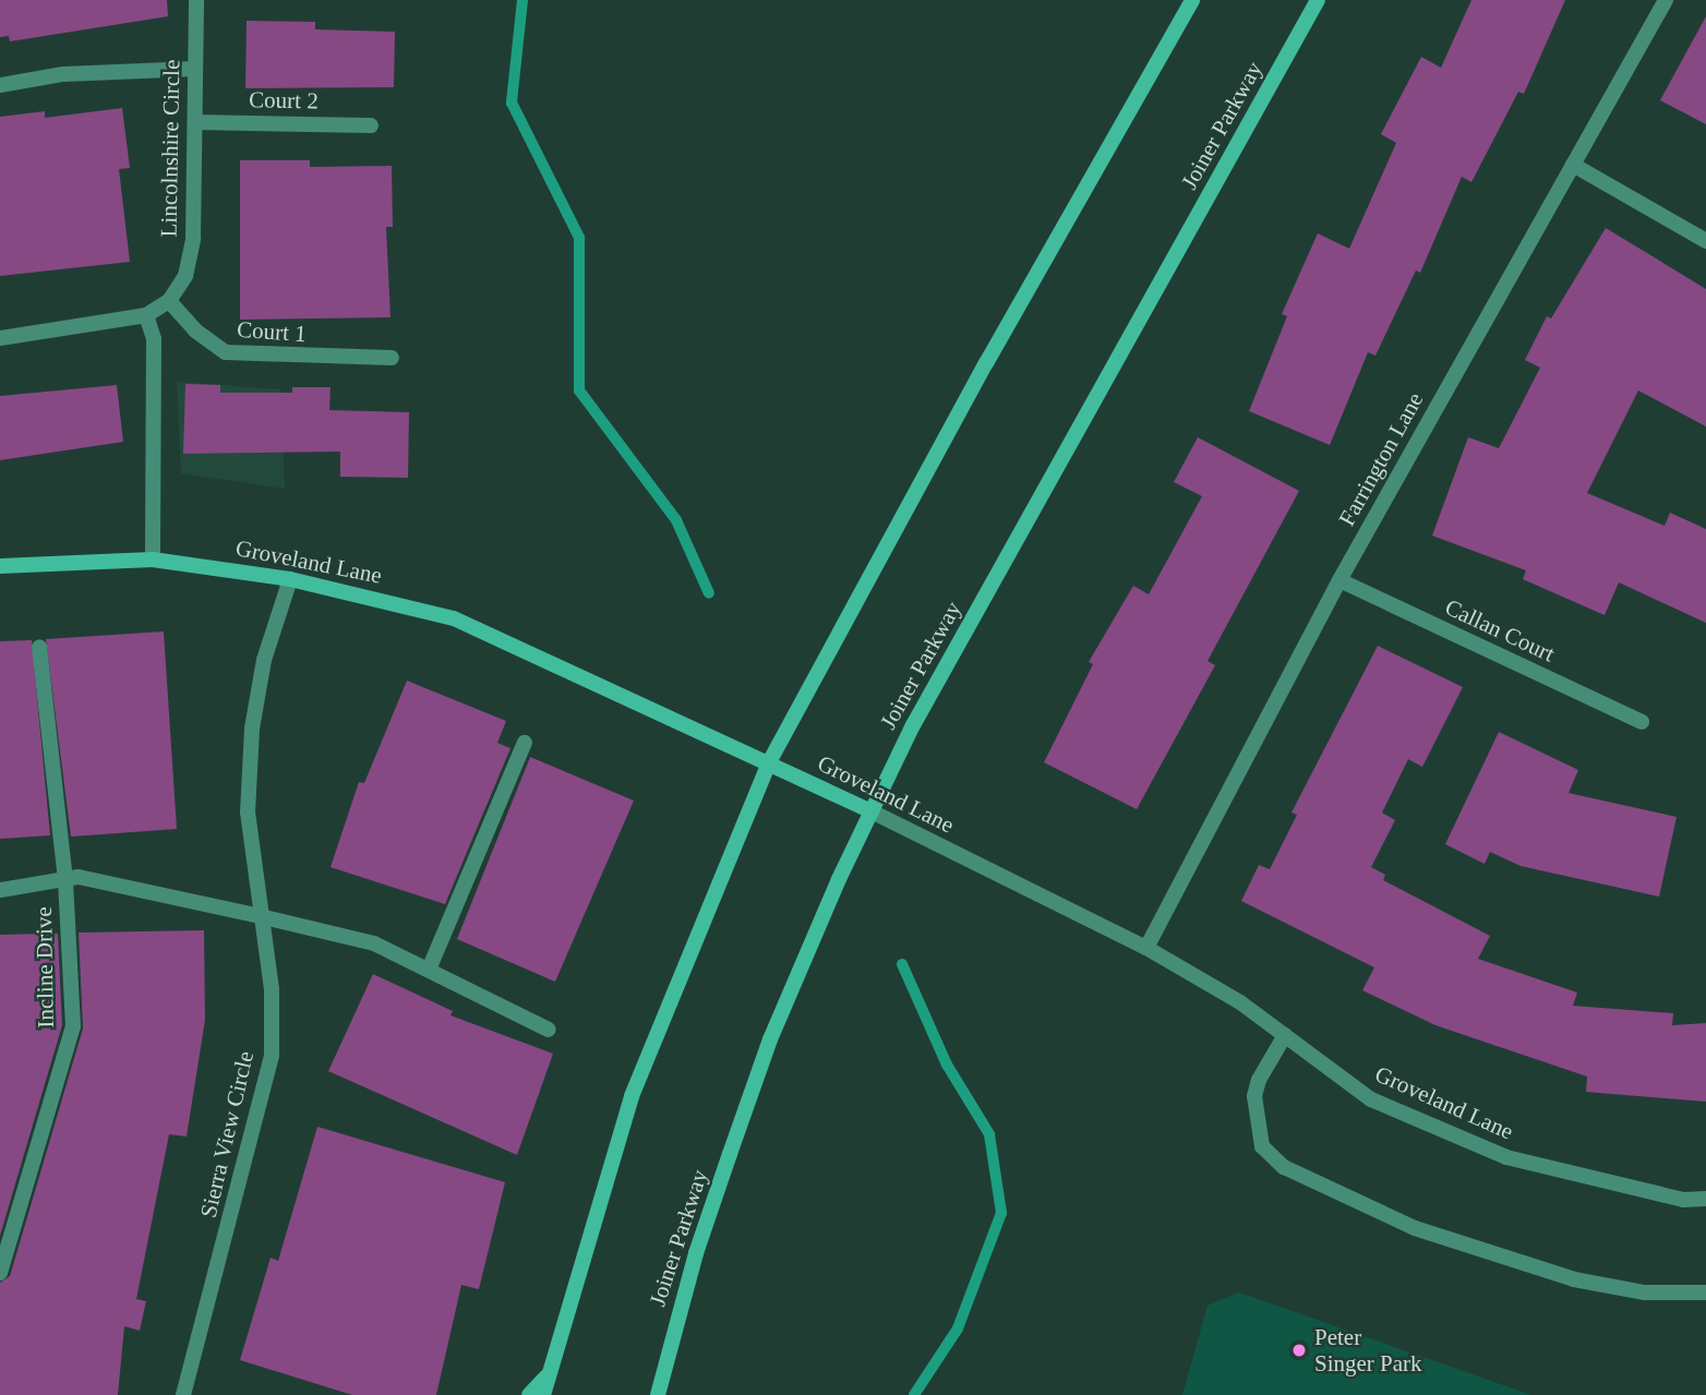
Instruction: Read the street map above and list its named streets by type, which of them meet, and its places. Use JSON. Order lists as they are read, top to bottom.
{
  "streets": {
    "main road": ["Joiner Parkway", "Groveland Lane"],
    "street": [
      "Court 2",
      "Lincolnshire Circle",
      "Court 1",
      "Farrington Lane",
      "Callan Court",
      "Incline Drive",
      "Sierra View Circle"
    ]
  },
  "crossings": [
    ["Court 2", "Lincolnshire Circle"],
    ["Joiner Parkway", "Groveland Lane"],
    ["Lincolnshire Circle", "Court 1"],
    ["Farrington Lane", "Groveland Lane"],
    ["Farrington Lane", "Callan Court"],
    ["Groveland Lane", "Sierra View Circle"]
  ],
  "places": ["Peter Singer Park"]
}
